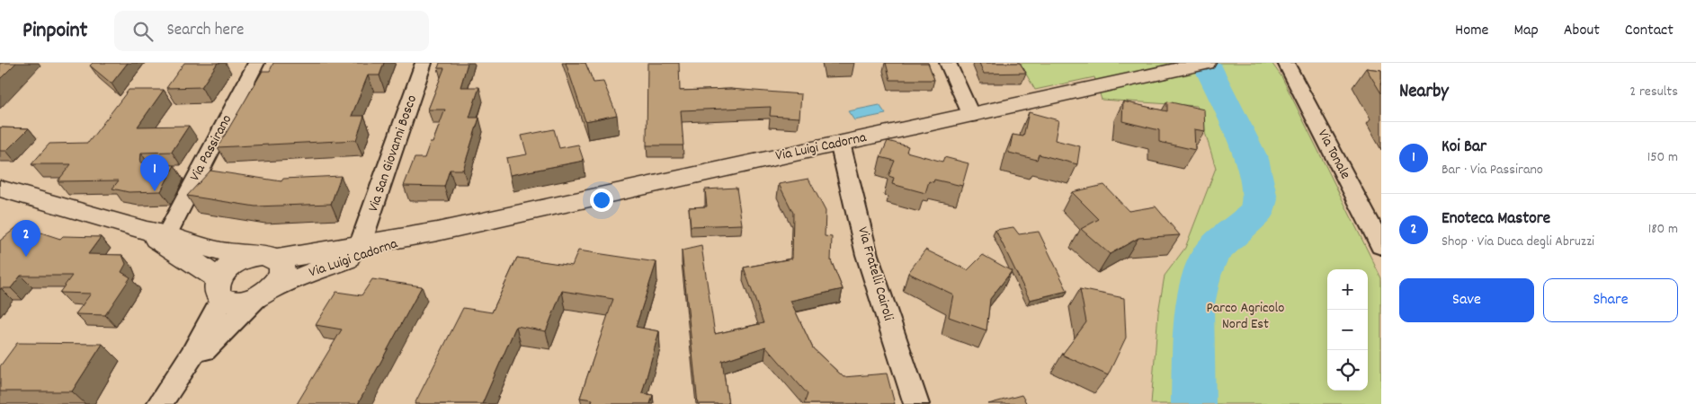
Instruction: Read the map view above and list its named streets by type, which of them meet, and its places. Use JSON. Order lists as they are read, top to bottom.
{
  "streets": {
    "street": [
      "Via Luigi Cadorna",
      "Via Passirano",
      "Via San Giovanni Bosco",
      "Via Tonale",
      "Via Fratelli Cairoli"
    ]
  },
  "crossings": [
    ["Via Luigi Cadorna", "Via San Giovanni Bosco"],
    ["Via Luigi Cadorna", "Via Fratelli Cairoli"]
  ],
  "parks": ["Parco Agricolo Nord Est"],
  "page": {
    "header": "Pinpoint",
    "search": "Search here",
    "nav": [
      "Home",
      "Map",
      "About",
      "Contact"
    ],
    "heading": ["Nearby", "2 results"],
    "list": [
      {
        "mark": "1",
        "name": "Koi Bar",
        "note": "Bar · Via Passirano",
        "value": "150 m"
      },
      {
        "mark": "2",
        "name": "Enoteca Mastore",
        "note": "Shop · Via Duca degli Abruzzi",
        "value": "180 m"
      }
    ],
    "pins": ["1", "2"],
    "buttons": ["Save", "Share"],
    "map_buttons": ["+", "−"]
  }
}
